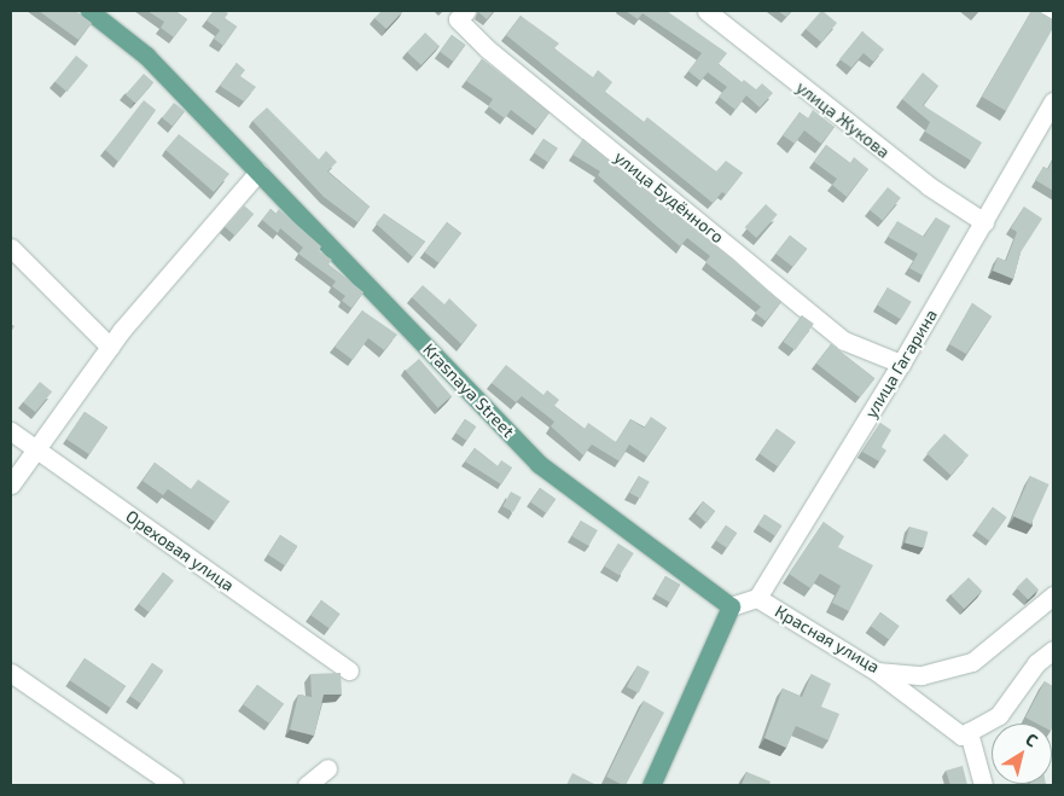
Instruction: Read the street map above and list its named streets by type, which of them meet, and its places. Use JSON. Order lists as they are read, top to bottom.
{
  "streets": {
    "main road": ["Krasnaya Street"],
    "street": [
      "улица Жукова",
      "улица Будённого",
      "улица Гагарина",
      "Ореховая улица",
      "Красная улица"
    ]
  },
  "crossings": [
    ["улица Жукова", "улица Гагарина"],
    ["улица Будённого", "улица Гагарина"],
    ["улица Гагарина", "Красная улица"]
  ],
  "north": "top right"
}
